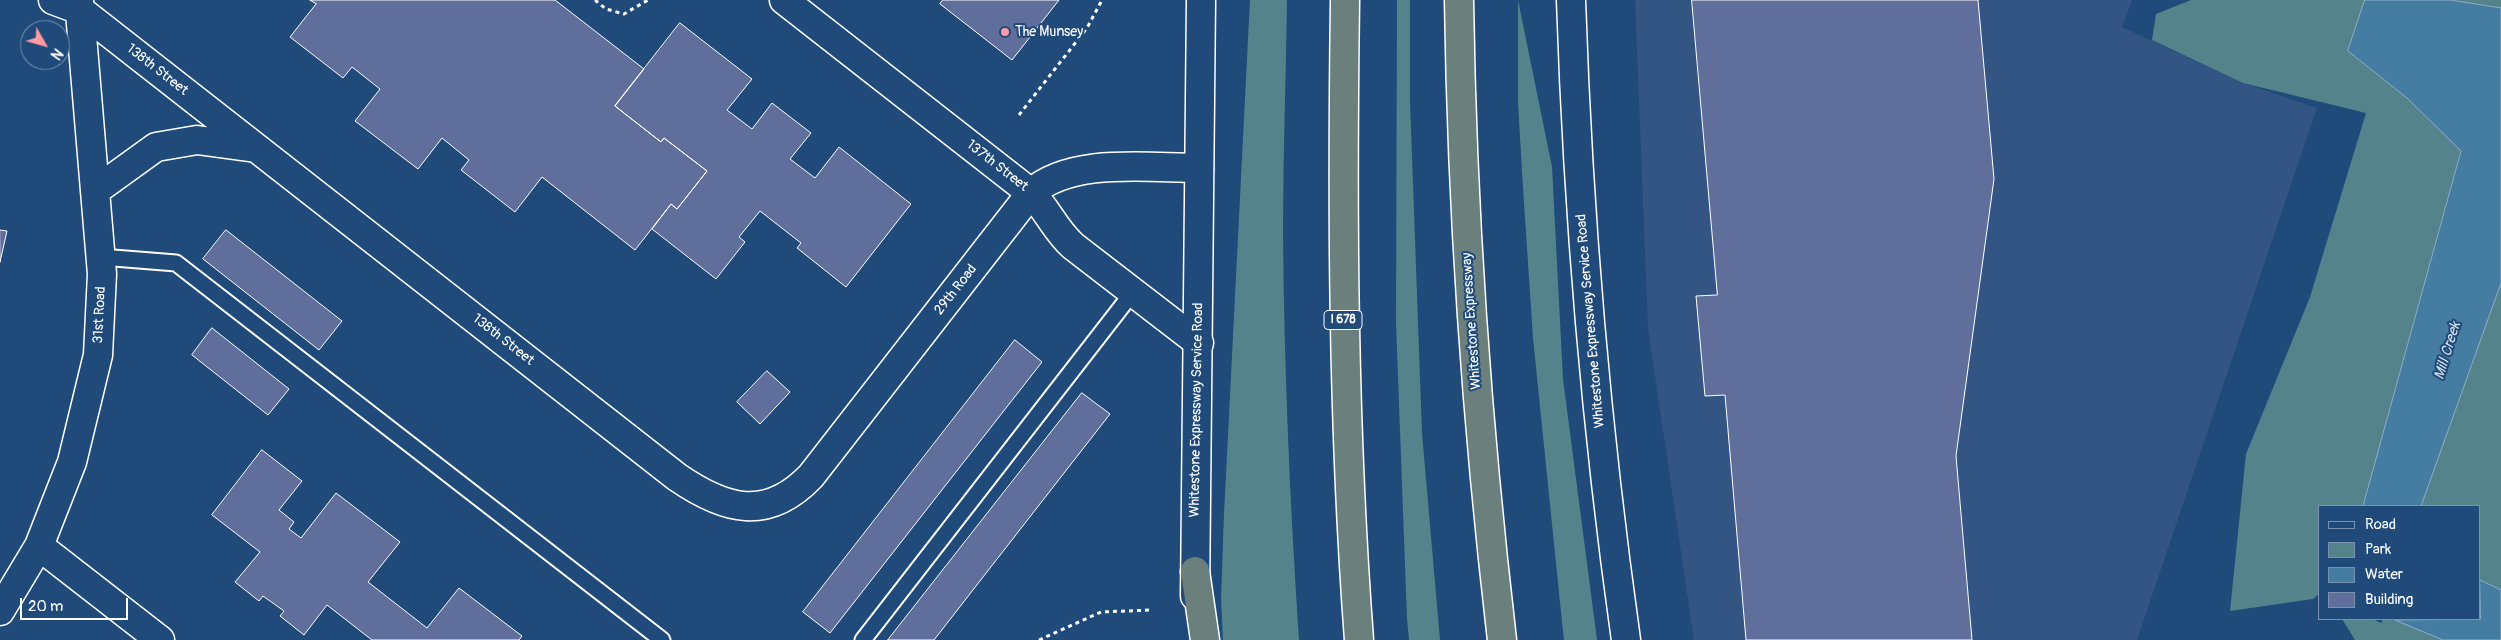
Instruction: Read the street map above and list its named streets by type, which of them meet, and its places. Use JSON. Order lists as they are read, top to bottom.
{
  "streets": {
    "highway": ["I 678", "Whitestone Expressway"],
    "street": [
      "138th Street",
      "137th Street",
      "29th Road",
      "31st Road",
      "Whitestone Expressway Service Road"
    ]
  },
  "crossings": [
    ["138th Street", "29th Road"],
    ["138th Street", "31st Road"],
    ["137th Street", "29th Road"],
    ["137th Street", "Whitestone Expressway Service Road"],
    ["29th Road", "Whitestone Expressway Service Road"]
  ],
  "water": ["Mill Creek"],
  "places": ["The Munsey"],
  "legend": [
    "Road",
    "Park",
    "Water",
    "Building"
  ],
  "scale_bar": "20 m",
  "north": "bottom right"
}
